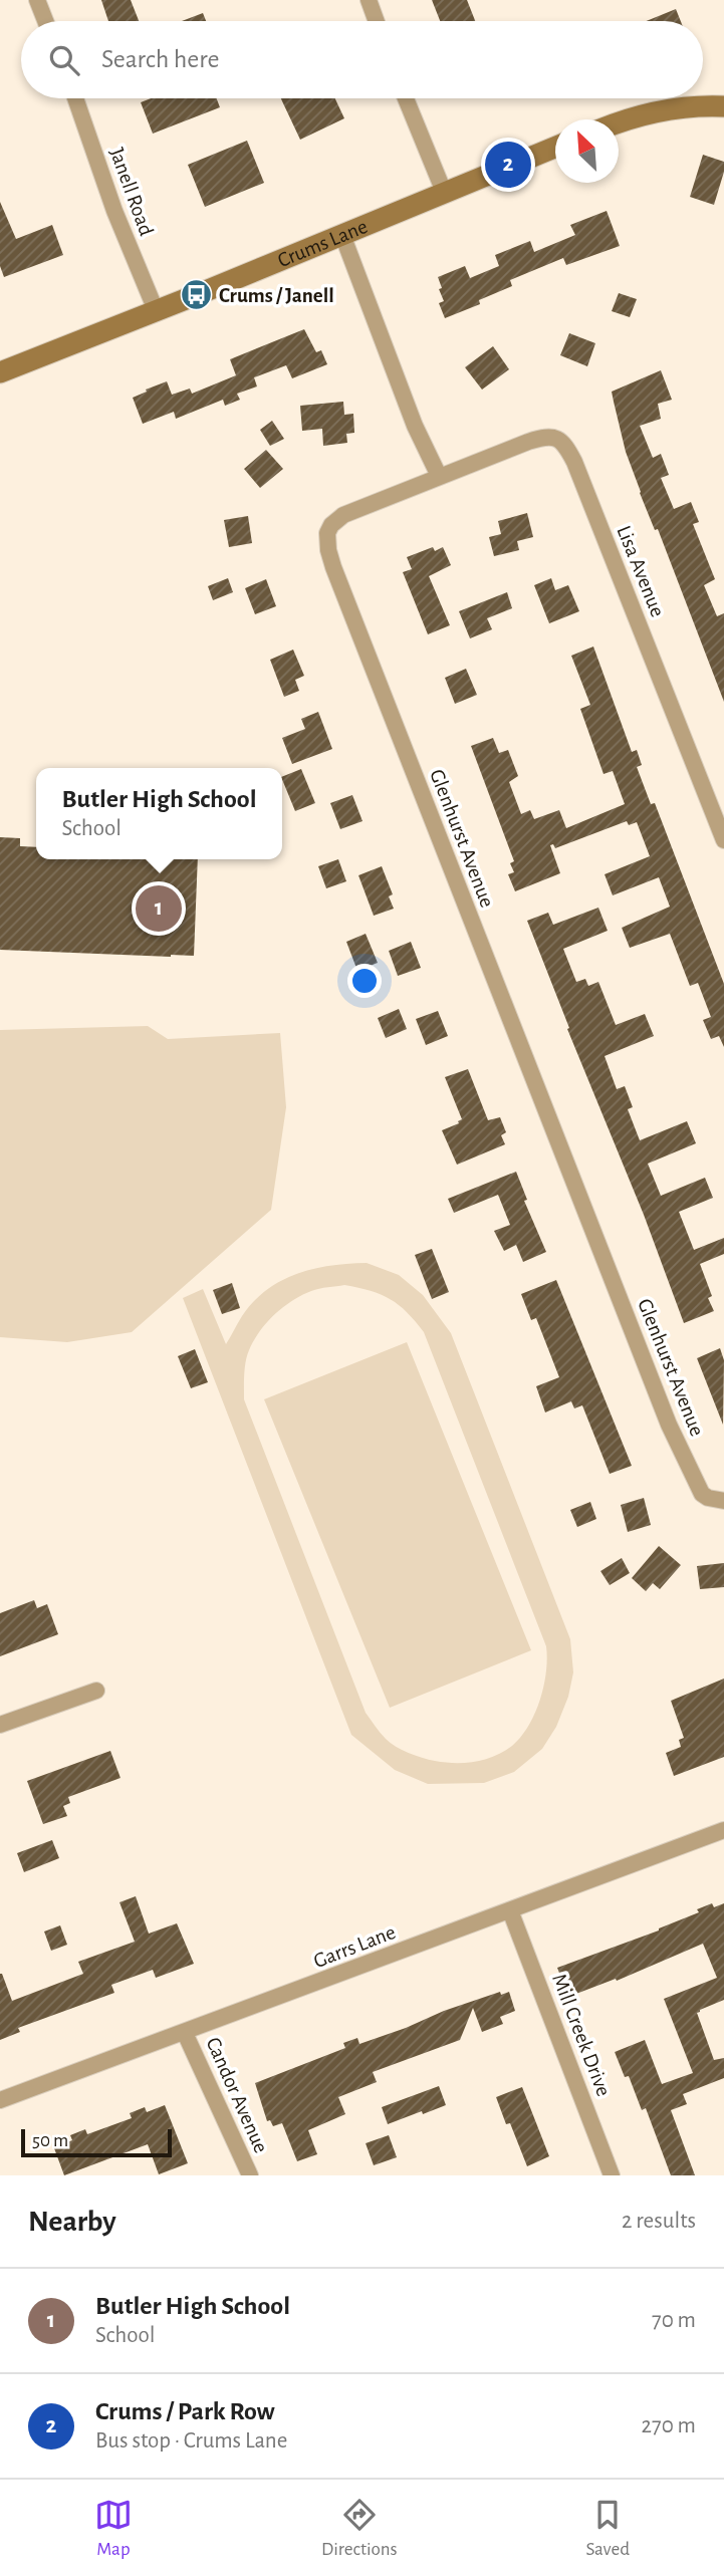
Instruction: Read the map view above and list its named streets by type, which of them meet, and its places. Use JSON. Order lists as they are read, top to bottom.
{
  "streets": {
    "main road": ["Crums Lane"],
    "street": [
      "Janell Road",
      "Lisa Avenue",
      "Glenhurst Avenue",
      "Garrs Lane",
      "Mill Creek Drive",
      "Candor Avenue"
    ]
  },
  "crossings": [
    ["Janell Road", "Crums Lane"],
    ["Lisa Avenue", "Glenhurst Avenue"],
    ["Garrs Lane", "Mill Creek Drive"],
    ["Garrs Lane", "Candor Avenue"]
  ],
  "places": {
    "bus stop": ["Crums / Janell"]
  },
  "scale_bar": "50 m",
  "north": "top left",
  "page": {
    "search": "Search here",
    "pins": ["2", "1"],
    "popup": ["Butler High School", "School"],
    "scale": "50 m",
    "heading": ["Nearby", "2 results"],
    "list": [
      {
        "mark": "1",
        "name": "Butler High School",
        "note": "School",
        "value": "70 m"
      },
      {
        "mark": "2",
        "name": "Crums / Park Row",
        "note": "Bus stop · Crums Lane",
        "value": "270 m"
      }
    ],
    "nav": ["Map", "Directions", "Saved"]
  }
}
